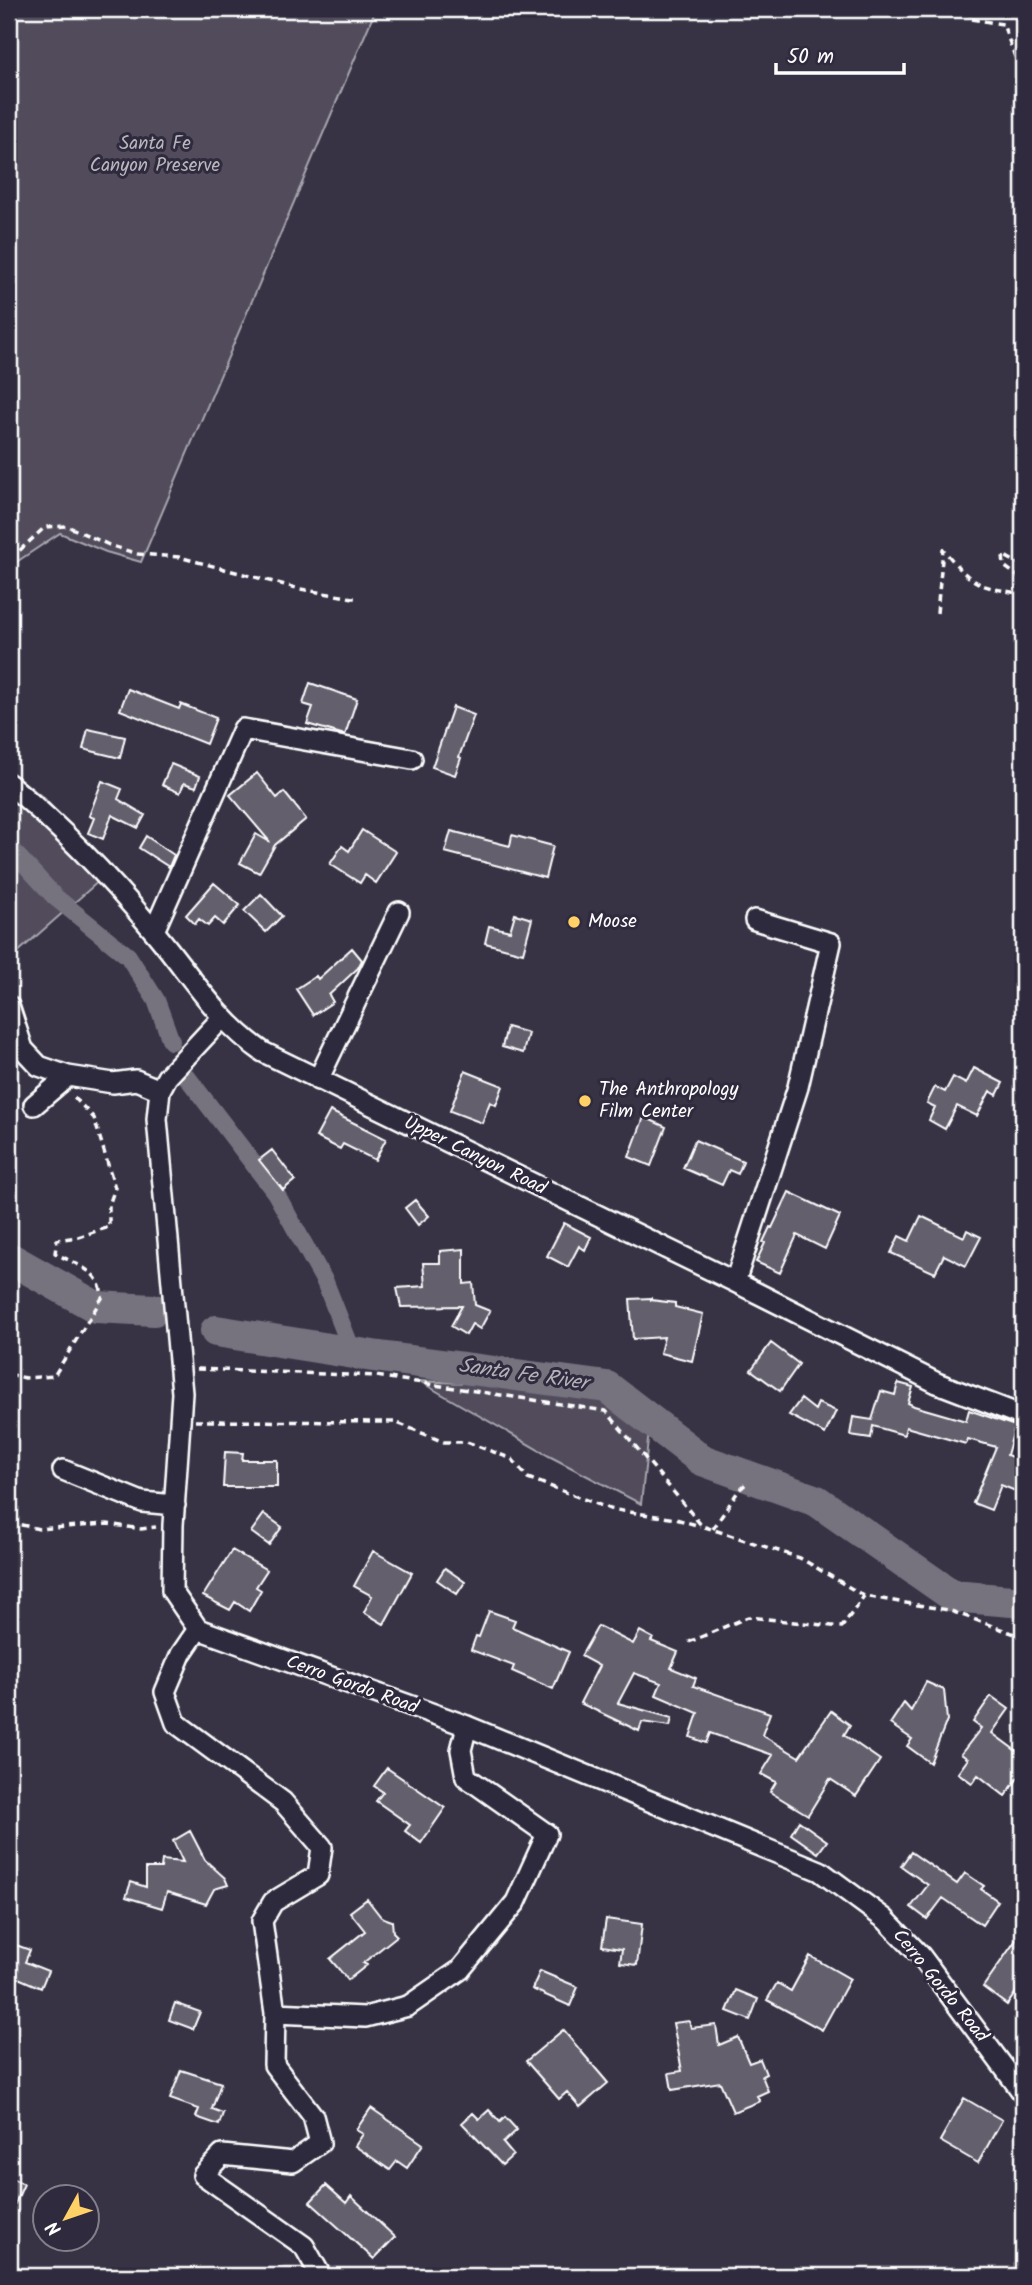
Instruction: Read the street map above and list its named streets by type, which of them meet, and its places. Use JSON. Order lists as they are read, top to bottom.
{
  "streets": {
    "street": ["Upper Canyon Road", "Cerro Gordo Road"]
  },
  "water": ["Santa Fe River"],
  "parks": ["Santa Fe Canyon Preserve"],
  "places": ["Moose", "The Anthropology Film Center"],
  "scale_bar": "50 m",
  "north": "bottom left"
}
